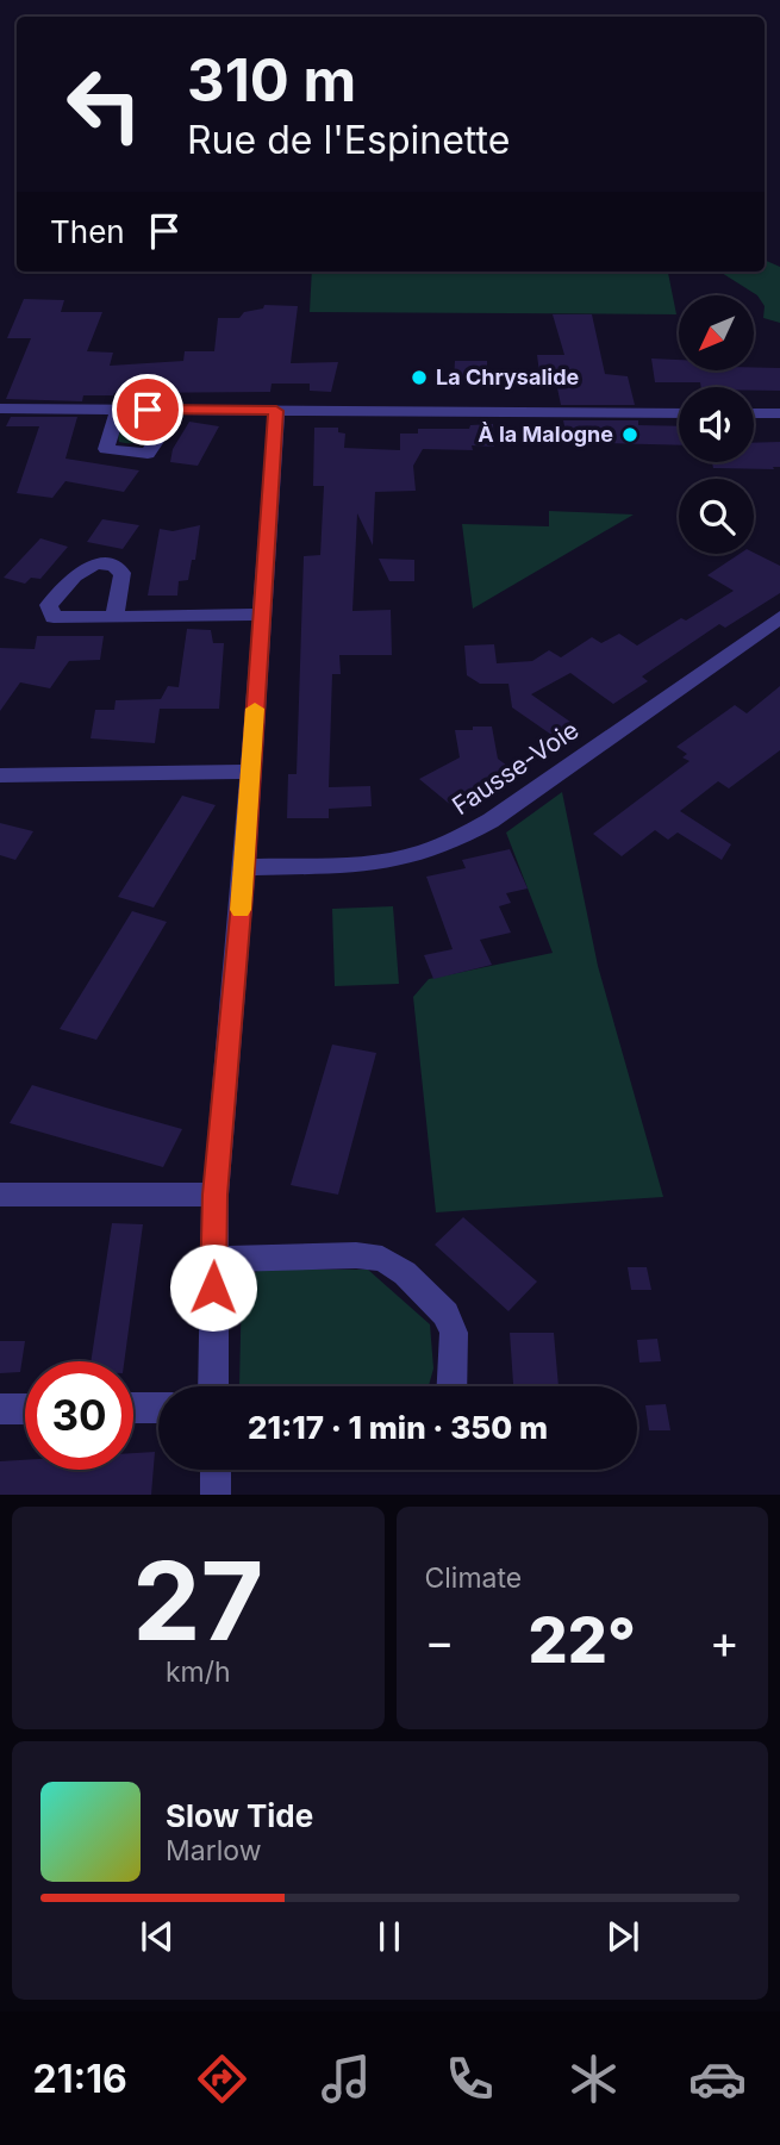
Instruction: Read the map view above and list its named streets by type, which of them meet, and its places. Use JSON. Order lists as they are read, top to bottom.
{
  "streets": {
    "street": ["Fausse-Voie"]
  },
  "places": ["La Chrysalide", "À la Malogne"],
  "north": "bottom left",
  "page": {
    "turn": ["310 m", "Rue de l'Espinette"],
    "then": "Then",
    "limit": "30",
    "trip": "21:17 · 1 min · 350 m",
    "tile": [
      ["27", "km/h"],
      "Climate"
    ],
    "heat": ["−", "22°", "+"],
    "song": ["Slow Tide", "Marlow"],
    "tabs": "21:16"
  }
}
